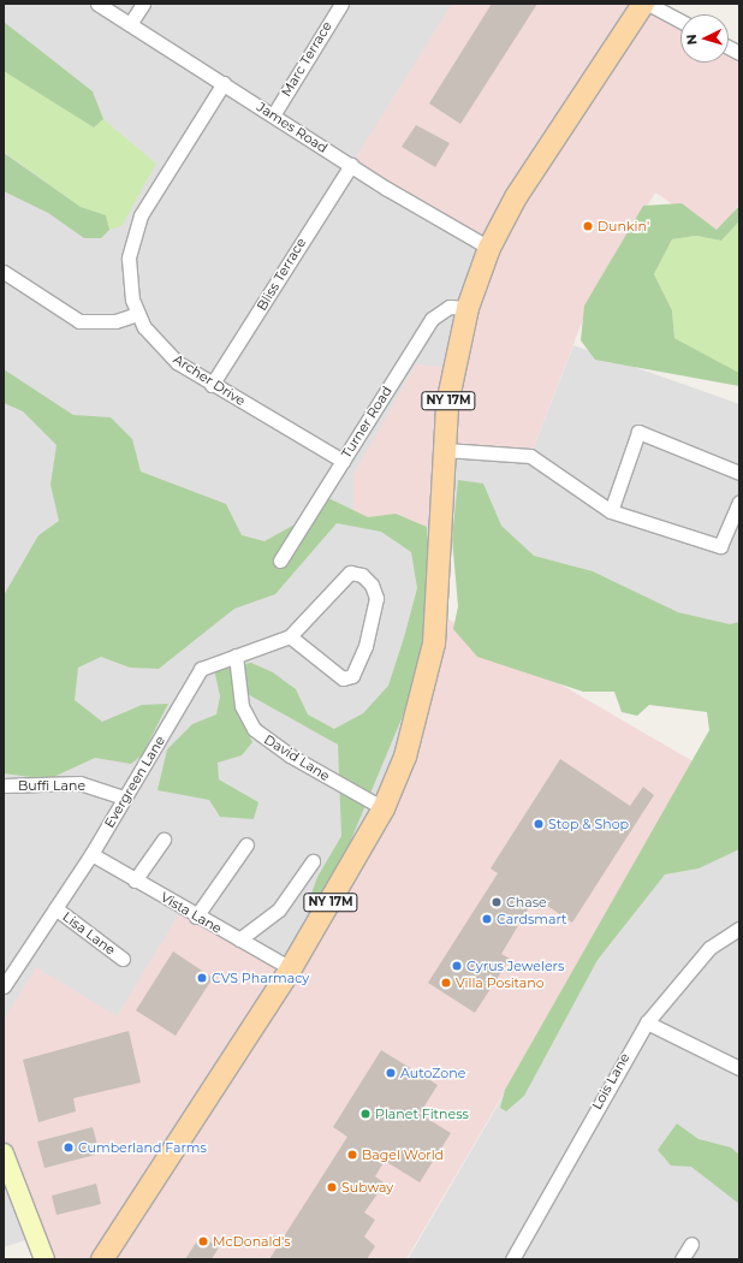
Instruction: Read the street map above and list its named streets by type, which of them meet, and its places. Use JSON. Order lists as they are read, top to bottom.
{
  "streets": {
    "main road": ["NY 17M"],
    "street": [
      "Marc Terrace",
      "James Road",
      "Bliss Terrace",
      "Archer Drive",
      "Turner Road",
      "David Lane",
      "Evergreen Lane",
      "Buffi Lane",
      "Vista Lane",
      "Lisa Lane",
      "Lois Lane"
    ]
  },
  "crossings": [
    ["Marc Terrace", "James Road"],
    ["James Road", "Bliss Terrace"],
    ["James Road", "Archer Drive"],
    ["James Road", "NY 17M"],
    ["Bliss Terrace", "Archer Drive"],
    ["Archer Drive", "Turner Road"],
    ["NY 17M", "Turner Road"],
    ["NY 17M", "David Lane"],
    ["NY 17M", "Vista Lane"],
    ["David Lane", "Evergreen Lane"],
    ["Evergreen Lane", "Buffi Lane"],
    ["Evergreen Lane", "Vista Lane"],
    ["Evergreen Lane", "Lisa Lane"]
  ],
  "places": [
    "Dunkin'",
    "Stop & Shop",
    "Chase",
    "Cardsmart",
    "Cyrus Jewelers",
    "CVS Pharmacy",
    "Villa Positano",
    "AutoZone",
    "Planet Fitness",
    "Cumberland Farms",
    "Bagel World",
    "Subway",
    "McDonald's"
  ],
  "north": "left"
}
